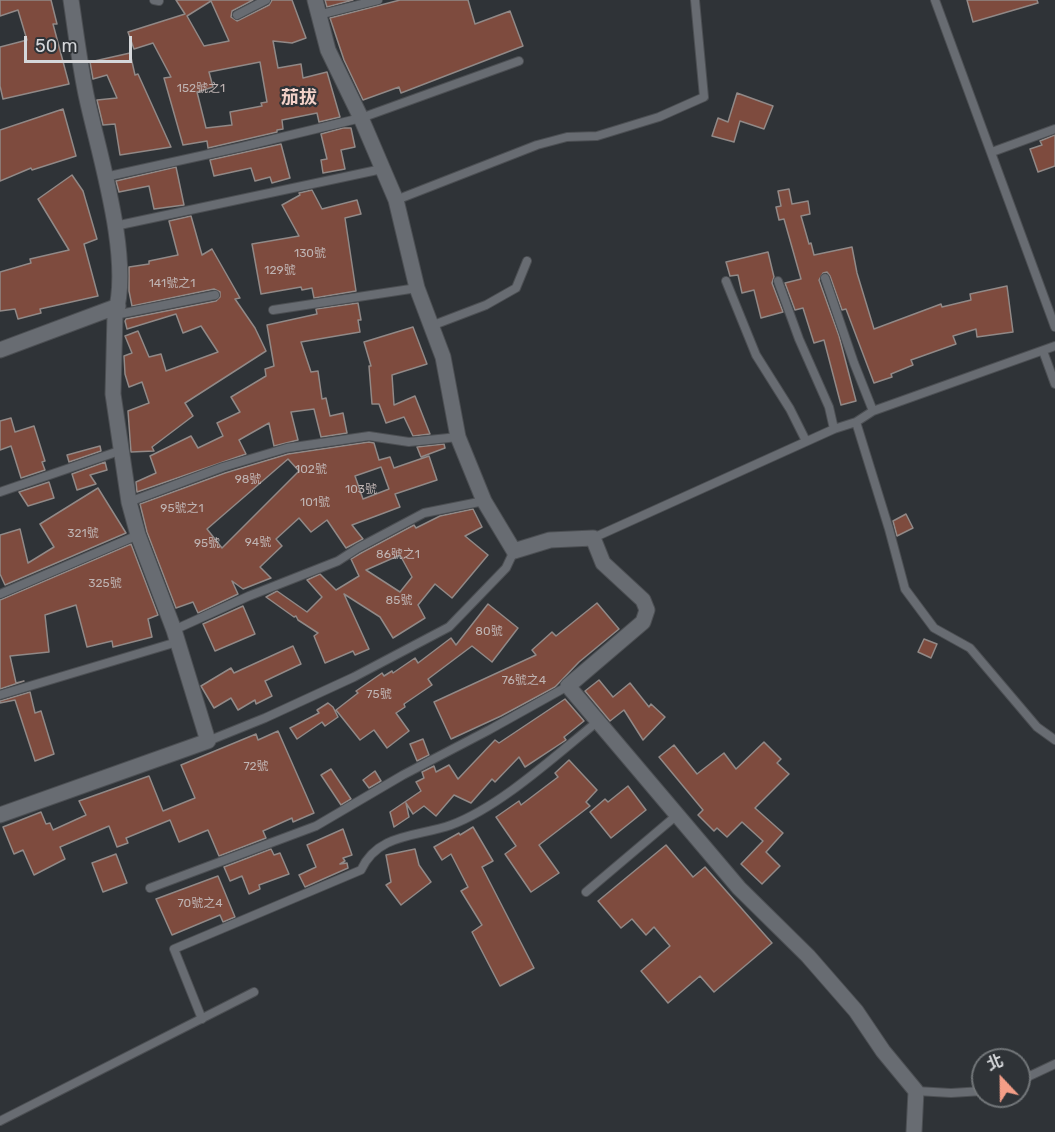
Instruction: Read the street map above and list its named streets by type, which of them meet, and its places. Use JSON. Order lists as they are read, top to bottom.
{
  "districts": ["茄拔"],
  "house_numbers": [
    "152號之1",
    "130號",
    "129號",
    "141號之1",
    "102號",
    "98號",
    "103號",
    "101號",
    "95號之1",
    "321號",
    "94號",
    "95號",
    "86號之1",
    "325號",
    "85號",
    "80號",
    "76號之4",
    "75號",
    "72號",
    "70號之4"
  ],
  "scale_bar": "50 m",
  "north": "top"
}
